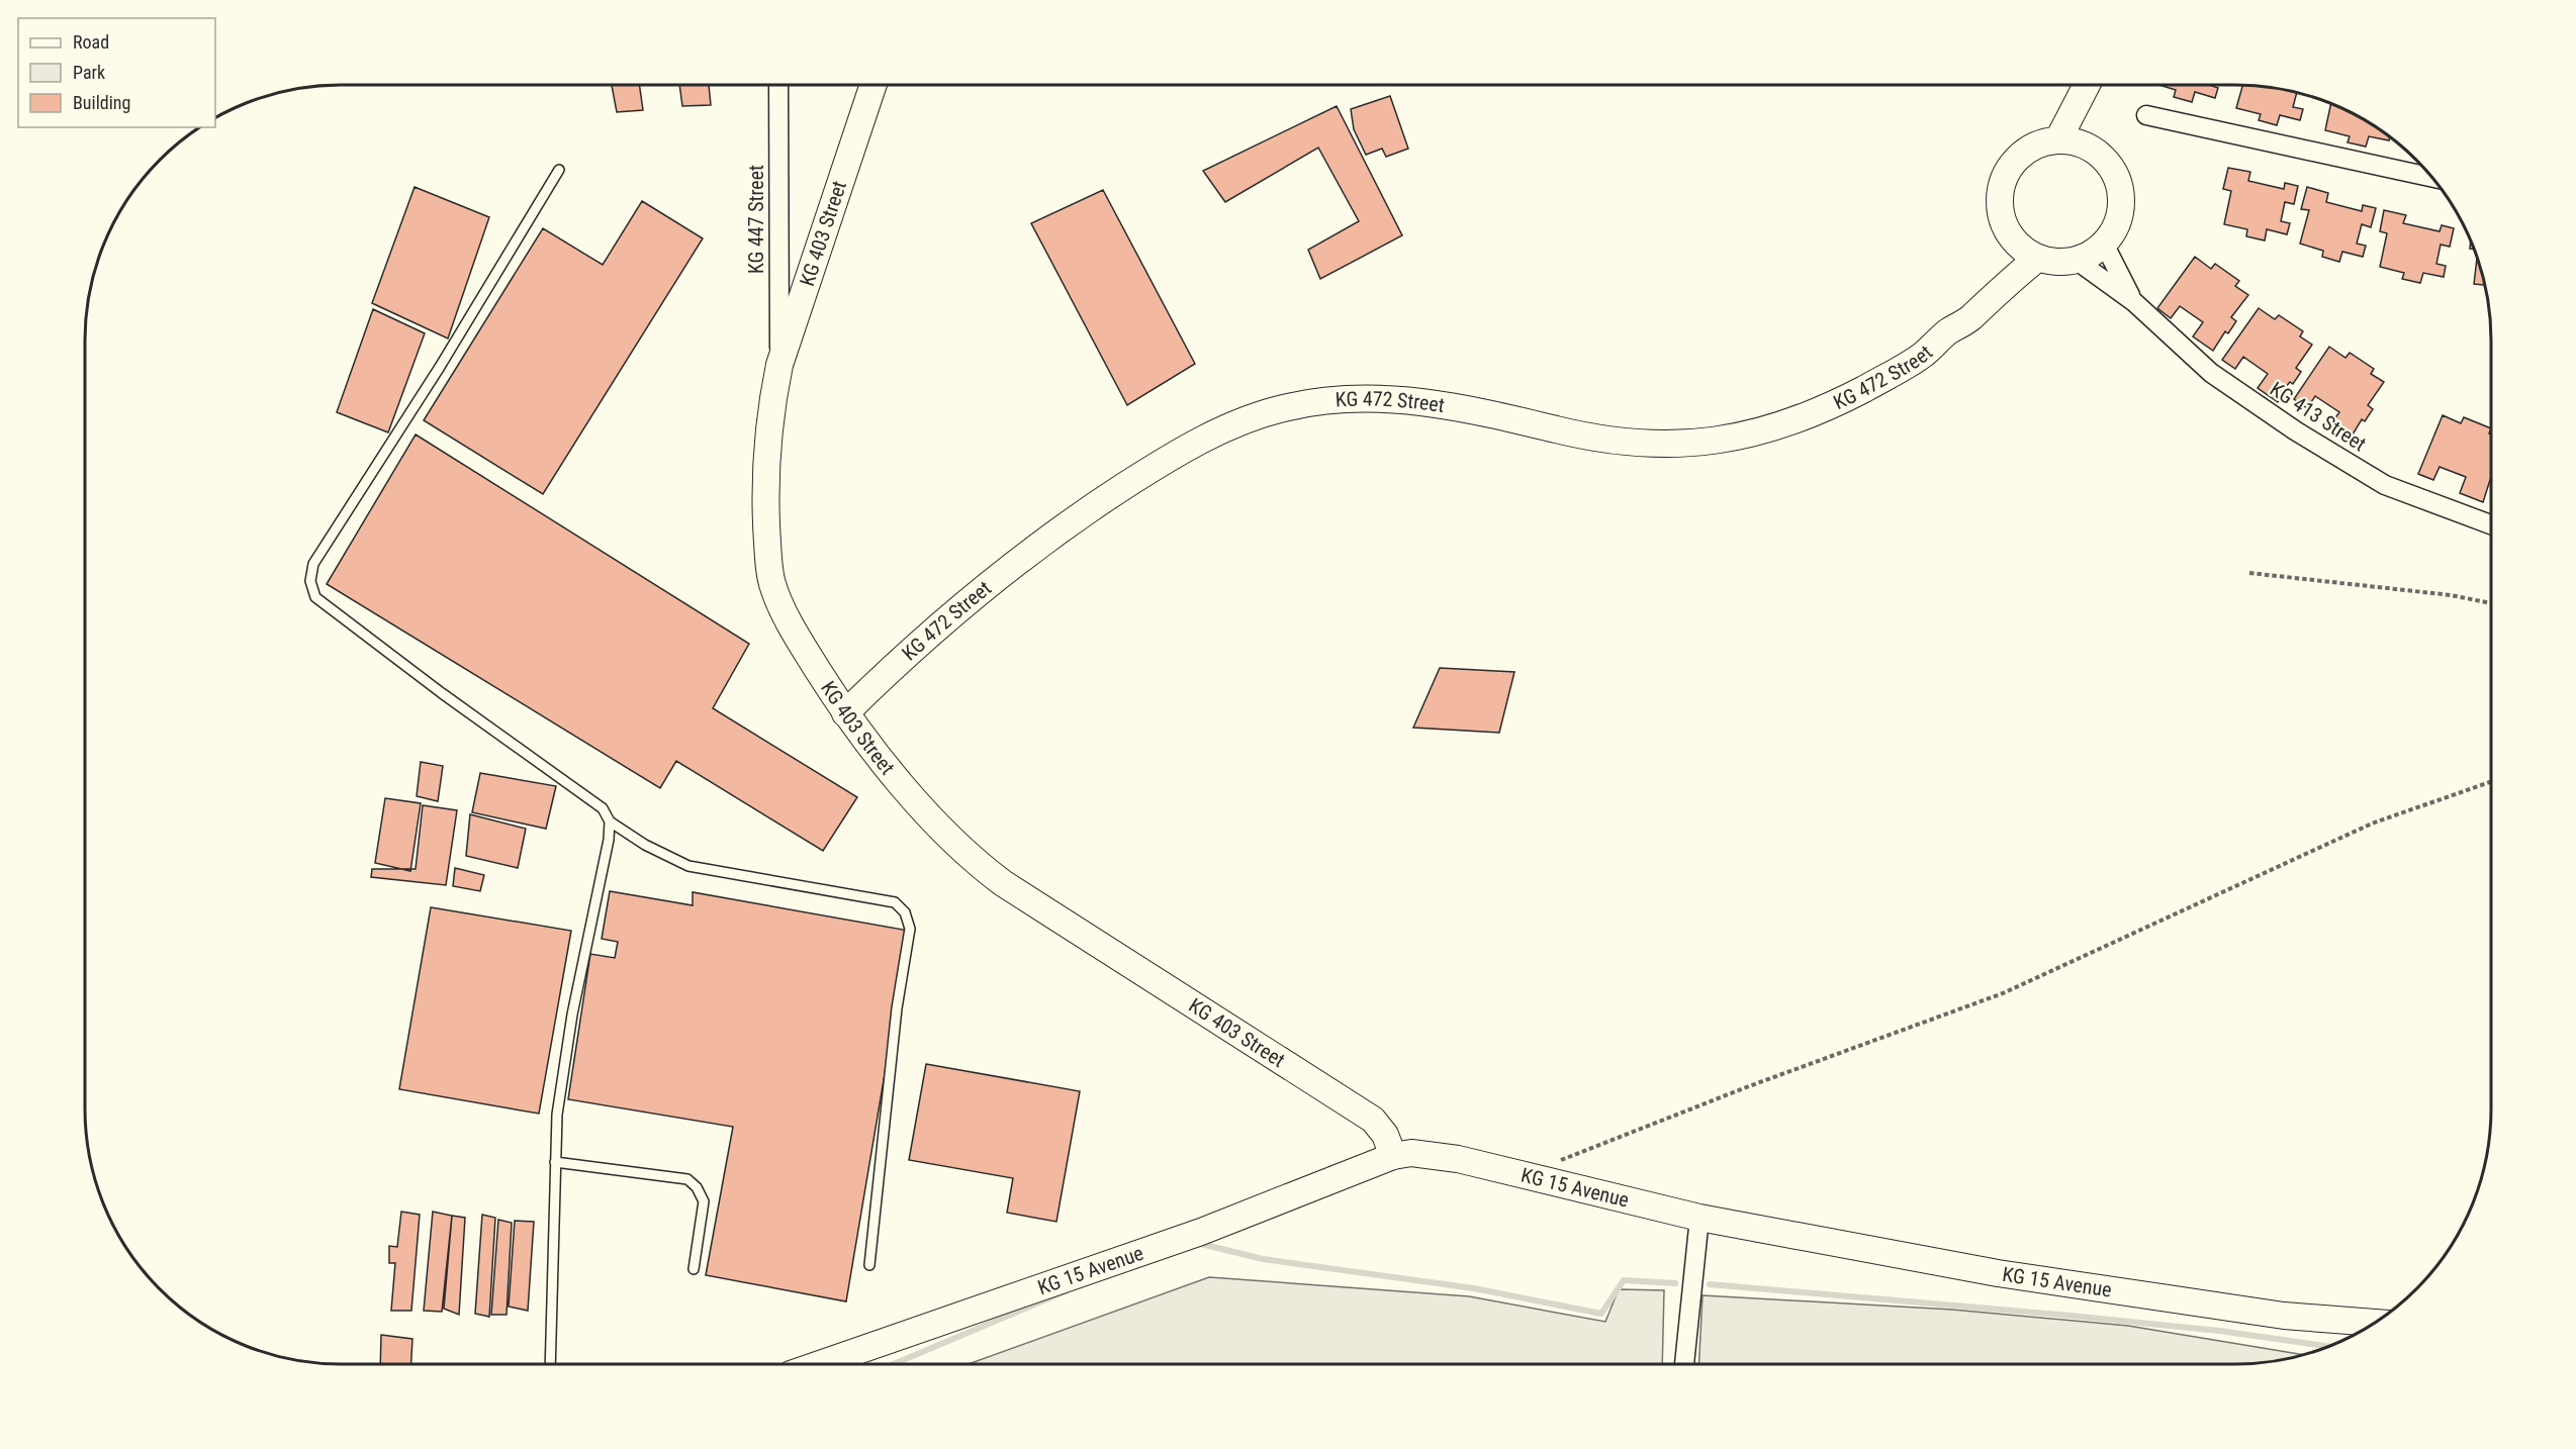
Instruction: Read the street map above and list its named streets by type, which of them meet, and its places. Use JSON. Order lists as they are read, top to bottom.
{
  "streets": {
    "main road": ["KG 403 Street", "KG 472 Street", "KG 15 Avenue"],
    "street": ["KG 447 Street", "KG 413 Street"]
  },
  "crossings": [
    ["KG 447 Street", "KG 403 Street"],
    ["KG 403 Street", "KG 472 Street"],
    ["KG 403 Street", "KG 15 Avenue"],
    ["KG 472 Street", "KG 413 Street"]
  ],
  "legend": ["Road", "Park", "Building"]
}
